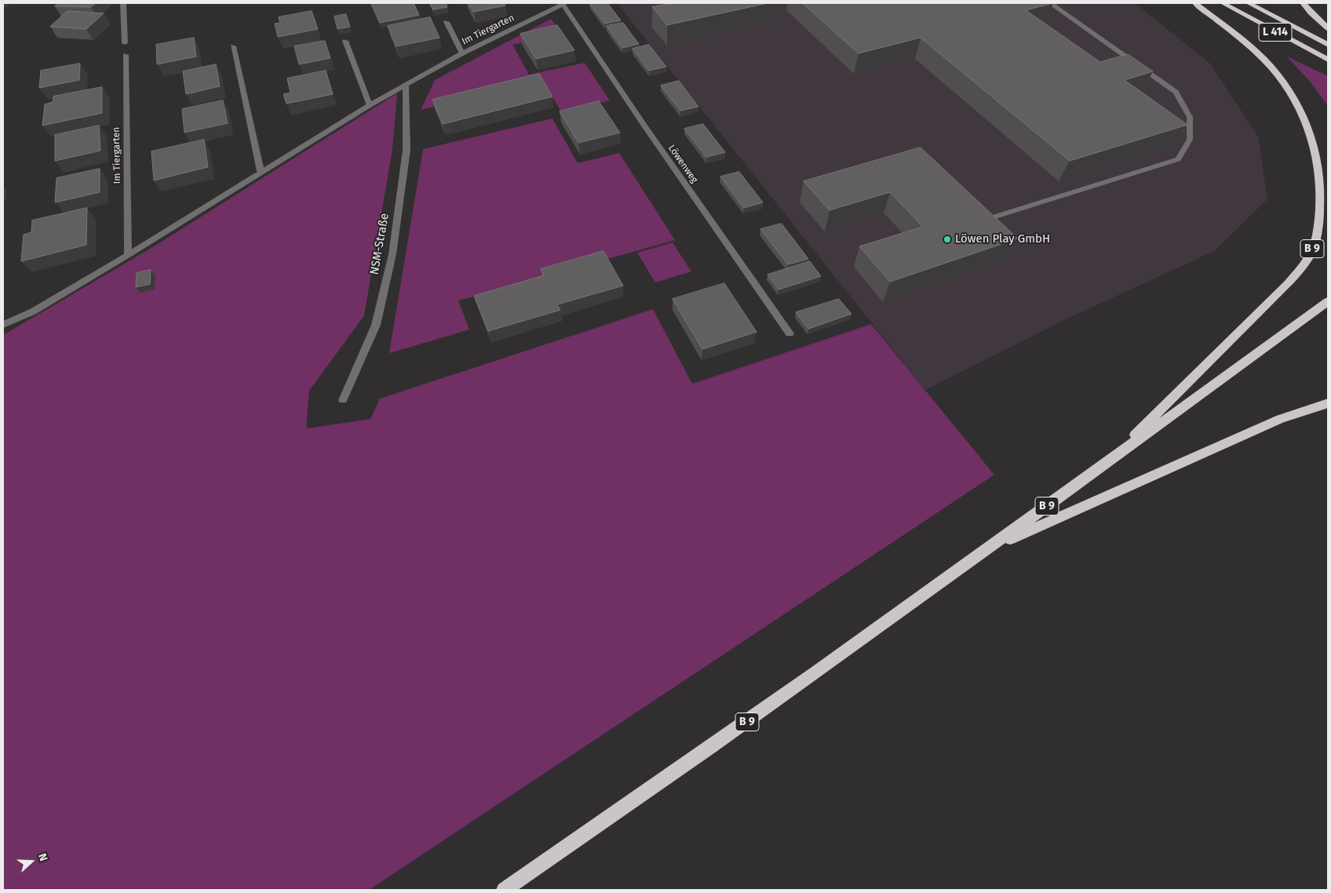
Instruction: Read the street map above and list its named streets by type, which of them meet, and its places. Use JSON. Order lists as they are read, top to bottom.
{
  "streets": {
    "highway": ["L 414", "B 9"],
    "street": ["Im Tiergarten", "Löwenweg", "NSM-Straße"]
  },
  "crossings": [
    ["Im Tiergarten", "Löwenweg"],
    ["Im Tiergarten", "NSM-Straße"]
  ],
  "places": ["Löwen Play GmbH"],
  "north": "right"
}
